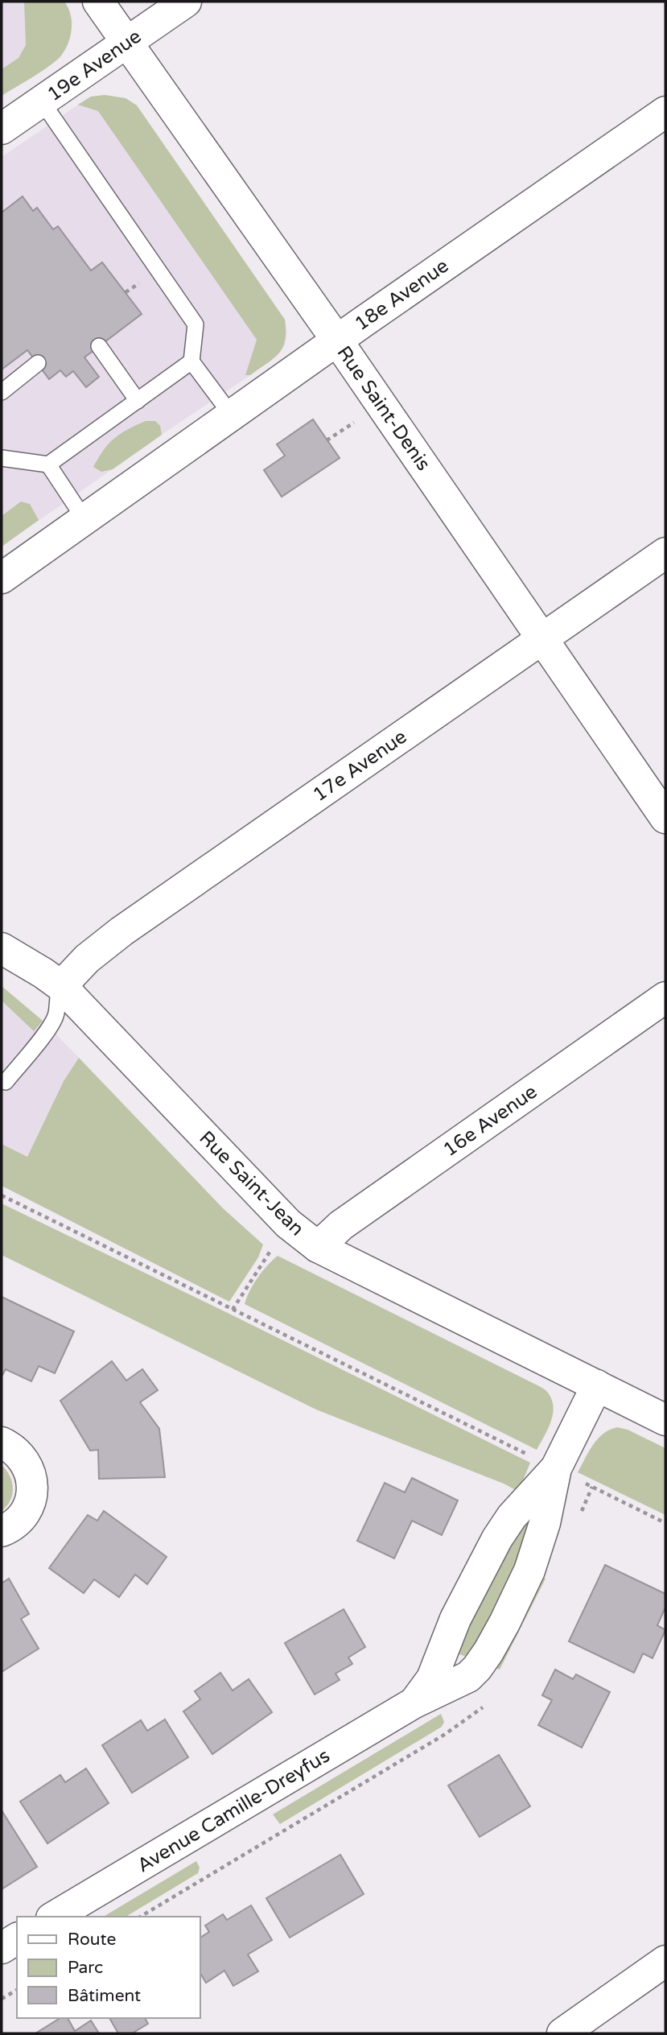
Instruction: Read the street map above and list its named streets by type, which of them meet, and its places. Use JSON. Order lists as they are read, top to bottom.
{
  "streets": {
    "street": [
      "19e Avenue",
      "18e Avenue",
      "Rue Saint-Denis",
      "17e Avenue",
      "16e Avenue",
      "Rue Saint-Jean",
      "Avenue Camille-Dreyfus"
    ]
  },
  "crossings": [
    ["19e Avenue", "Rue Saint-Denis"],
    ["18e Avenue", "Rue Saint-Denis"],
    ["Rue Saint-Denis", "17e Avenue"],
    ["17e Avenue", "Rue Saint-Jean"],
    ["16e Avenue", "Rue Saint-Jean"],
    ["Rue Saint-Jean", "Avenue Camille-Dreyfus"]
  ],
  "legend": ["Route", "Parc", "Bâtiment"]
}
